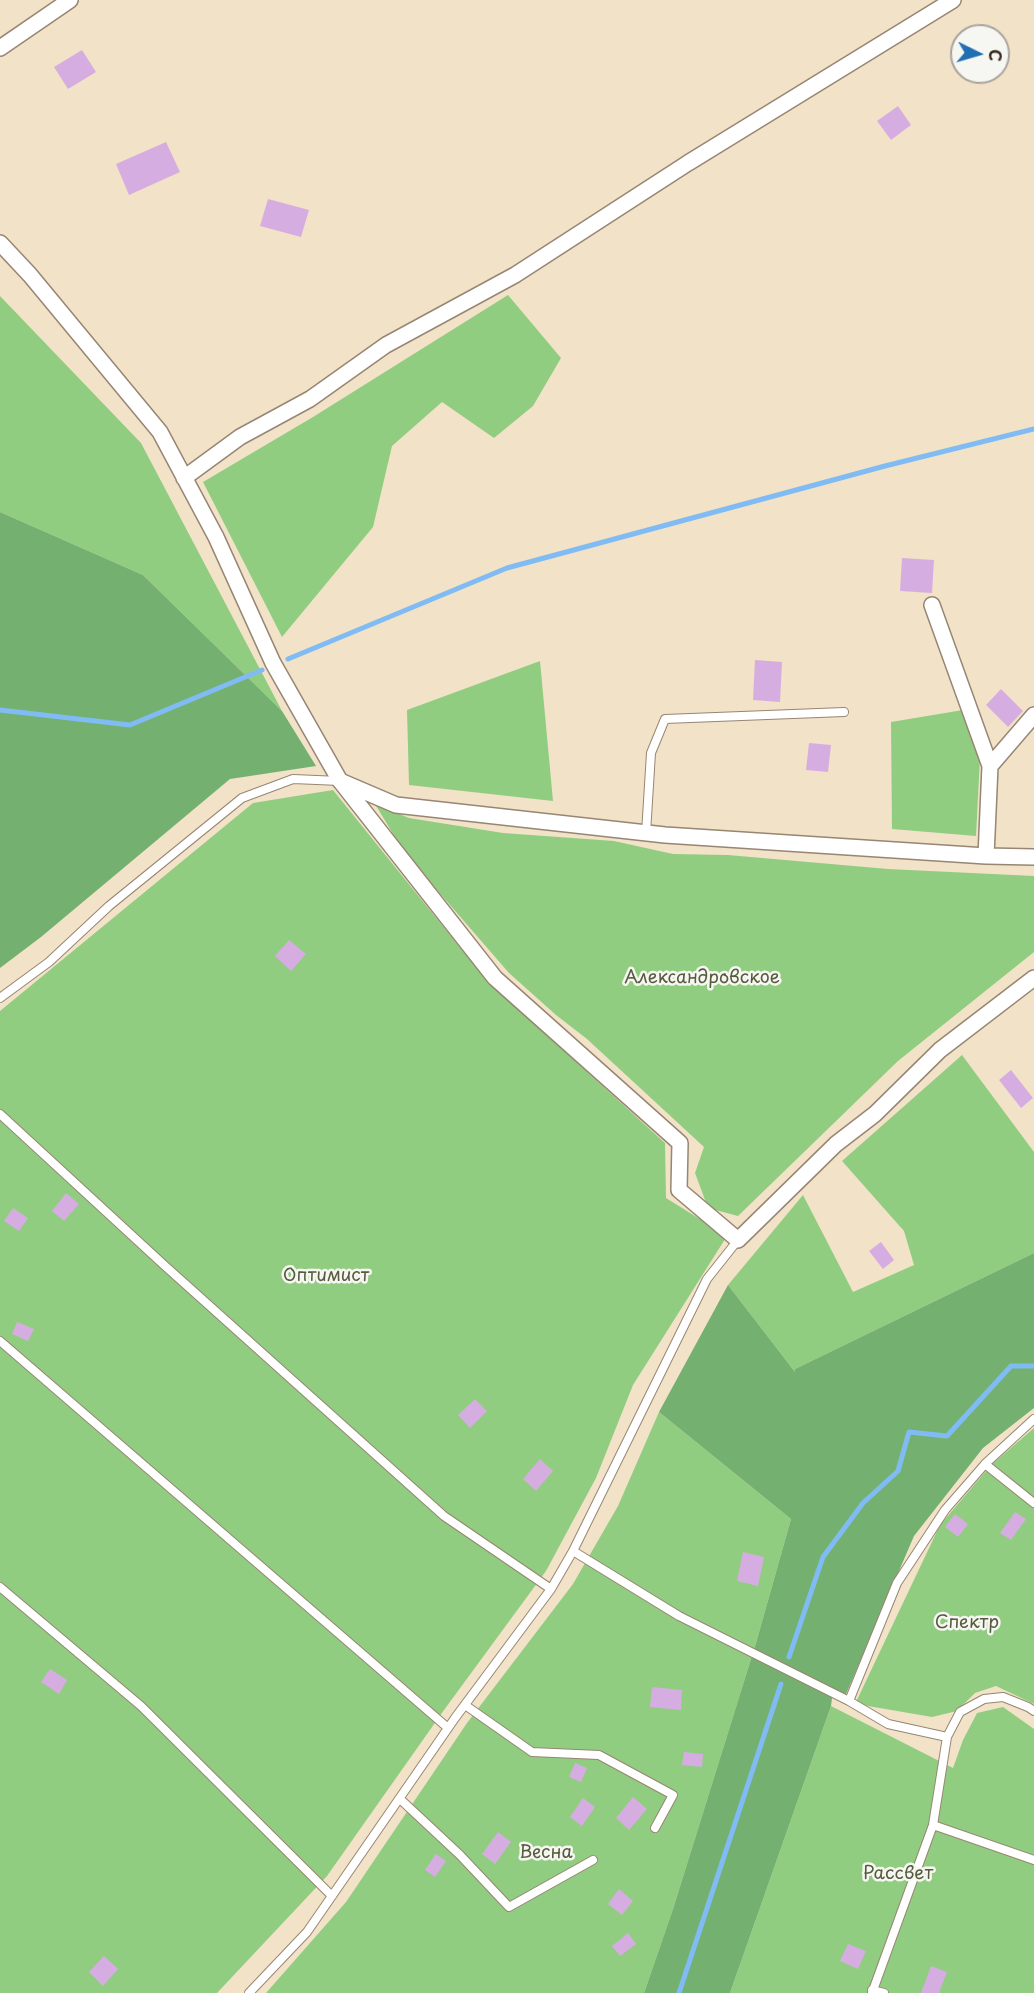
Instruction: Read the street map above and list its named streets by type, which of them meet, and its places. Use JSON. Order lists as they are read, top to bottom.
{
  "parks": [
    "Александровское",
    "Оптимист",
    "Спектр",
    "Весна",
    "Рассвет"
  ],
  "north": "right"
}
